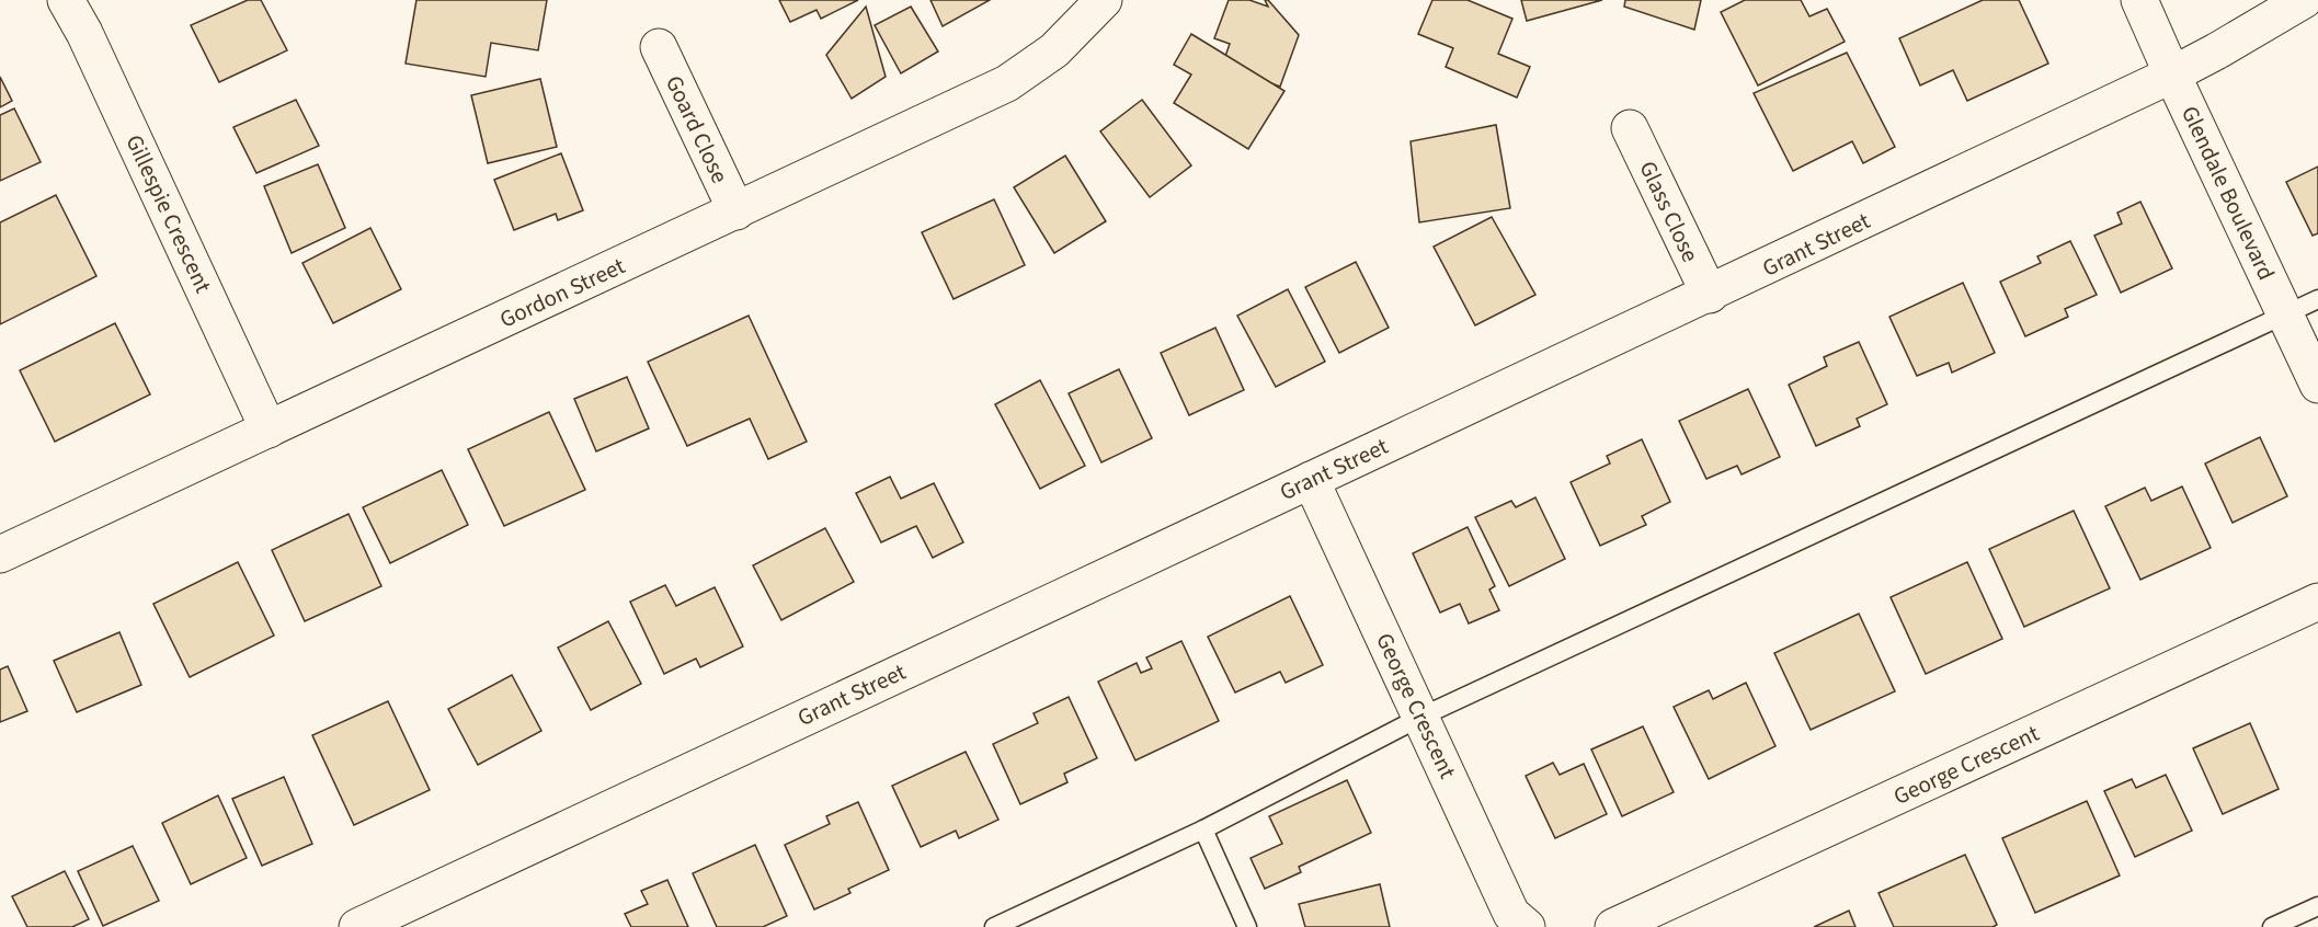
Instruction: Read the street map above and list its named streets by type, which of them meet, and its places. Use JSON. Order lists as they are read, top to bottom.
{
  "streets": {
    "street": [
      "Goard Close",
      "Glendale Boulevard",
      "Glass Close",
      "Gillespie Crescent",
      "Grant Street",
      "Gordon Street",
      "George Crescent"
    ]
  },
  "crossings": [
    ["Goard Close", "Gordon Street"],
    ["Glendale Boulevard", "Grant Street"],
    ["Glass Close", "Grant Street"],
    ["Gillespie Crescent", "Gordon Street"],
    ["Grant Street", "George Crescent"]
  ]
}
